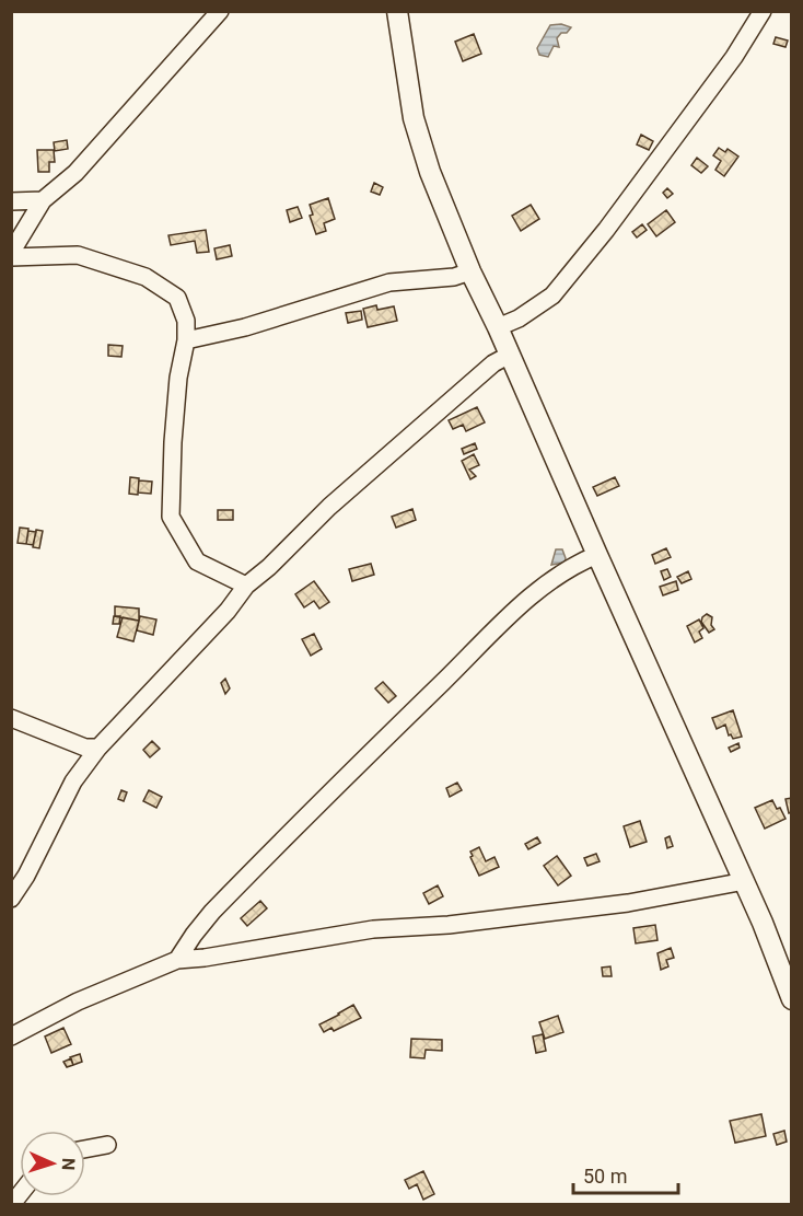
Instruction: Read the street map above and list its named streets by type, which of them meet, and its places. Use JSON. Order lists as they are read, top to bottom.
{
  "scale_bar": "50 m",
  "north": "right"
}
